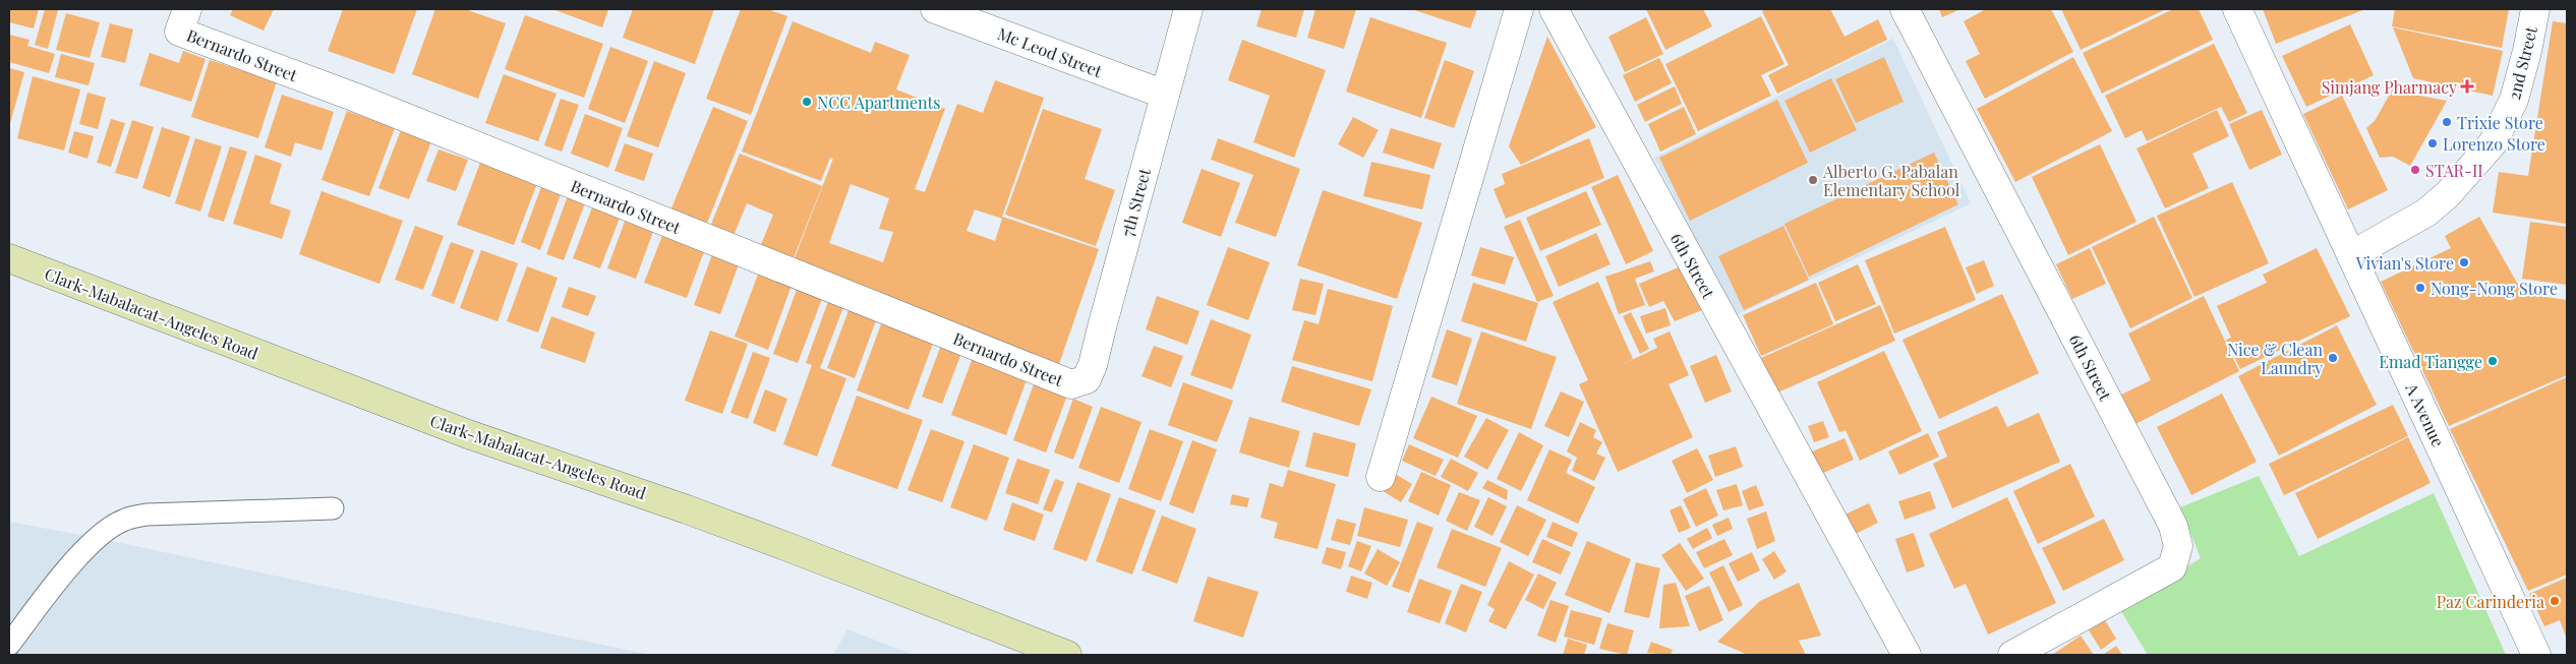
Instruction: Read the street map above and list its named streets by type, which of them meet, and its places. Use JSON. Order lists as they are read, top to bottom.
{
  "streets": {
    "main road": ["Clark-Mabalacat-Angeles Road"],
    "street": [
      "Mc Leod Street",
      "Bernardo Street",
      "2nd Street",
      "7th Street",
      "6th Street",
      "A Avenue"
    ]
  },
  "crossings": [
    ["Mc Leod Street", "7th Street"],
    ["Bernardo Street", "7th Street"],
    ["2nd Street", "A Avenue"]
  ],
  "places": {
    "health": ["Simjang Pharmacy"],
    "other": [
      "NCC Apartments",
      "Trixie Store",
      "Lorenzo Store",
      "STAR-II",
      "Alberto G. Pabalan Elementary School",
      "Vivian's Store",
      "Nong-Nong Store",
      "Nice & Clean Laundry",
      "Emad Tiangge",
      "Paz Carinderia"
    ]
  }
}
